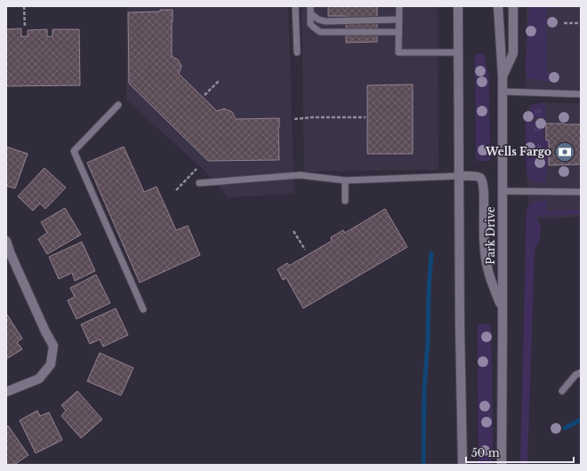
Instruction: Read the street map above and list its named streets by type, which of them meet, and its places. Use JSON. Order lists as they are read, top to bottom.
{
  "streets": {
    "main road": ["Park Drive"]
  },
  "places": {
    "bank": ["Wells Fargo"]
  },
  "scale_bar": "50 m"
}
